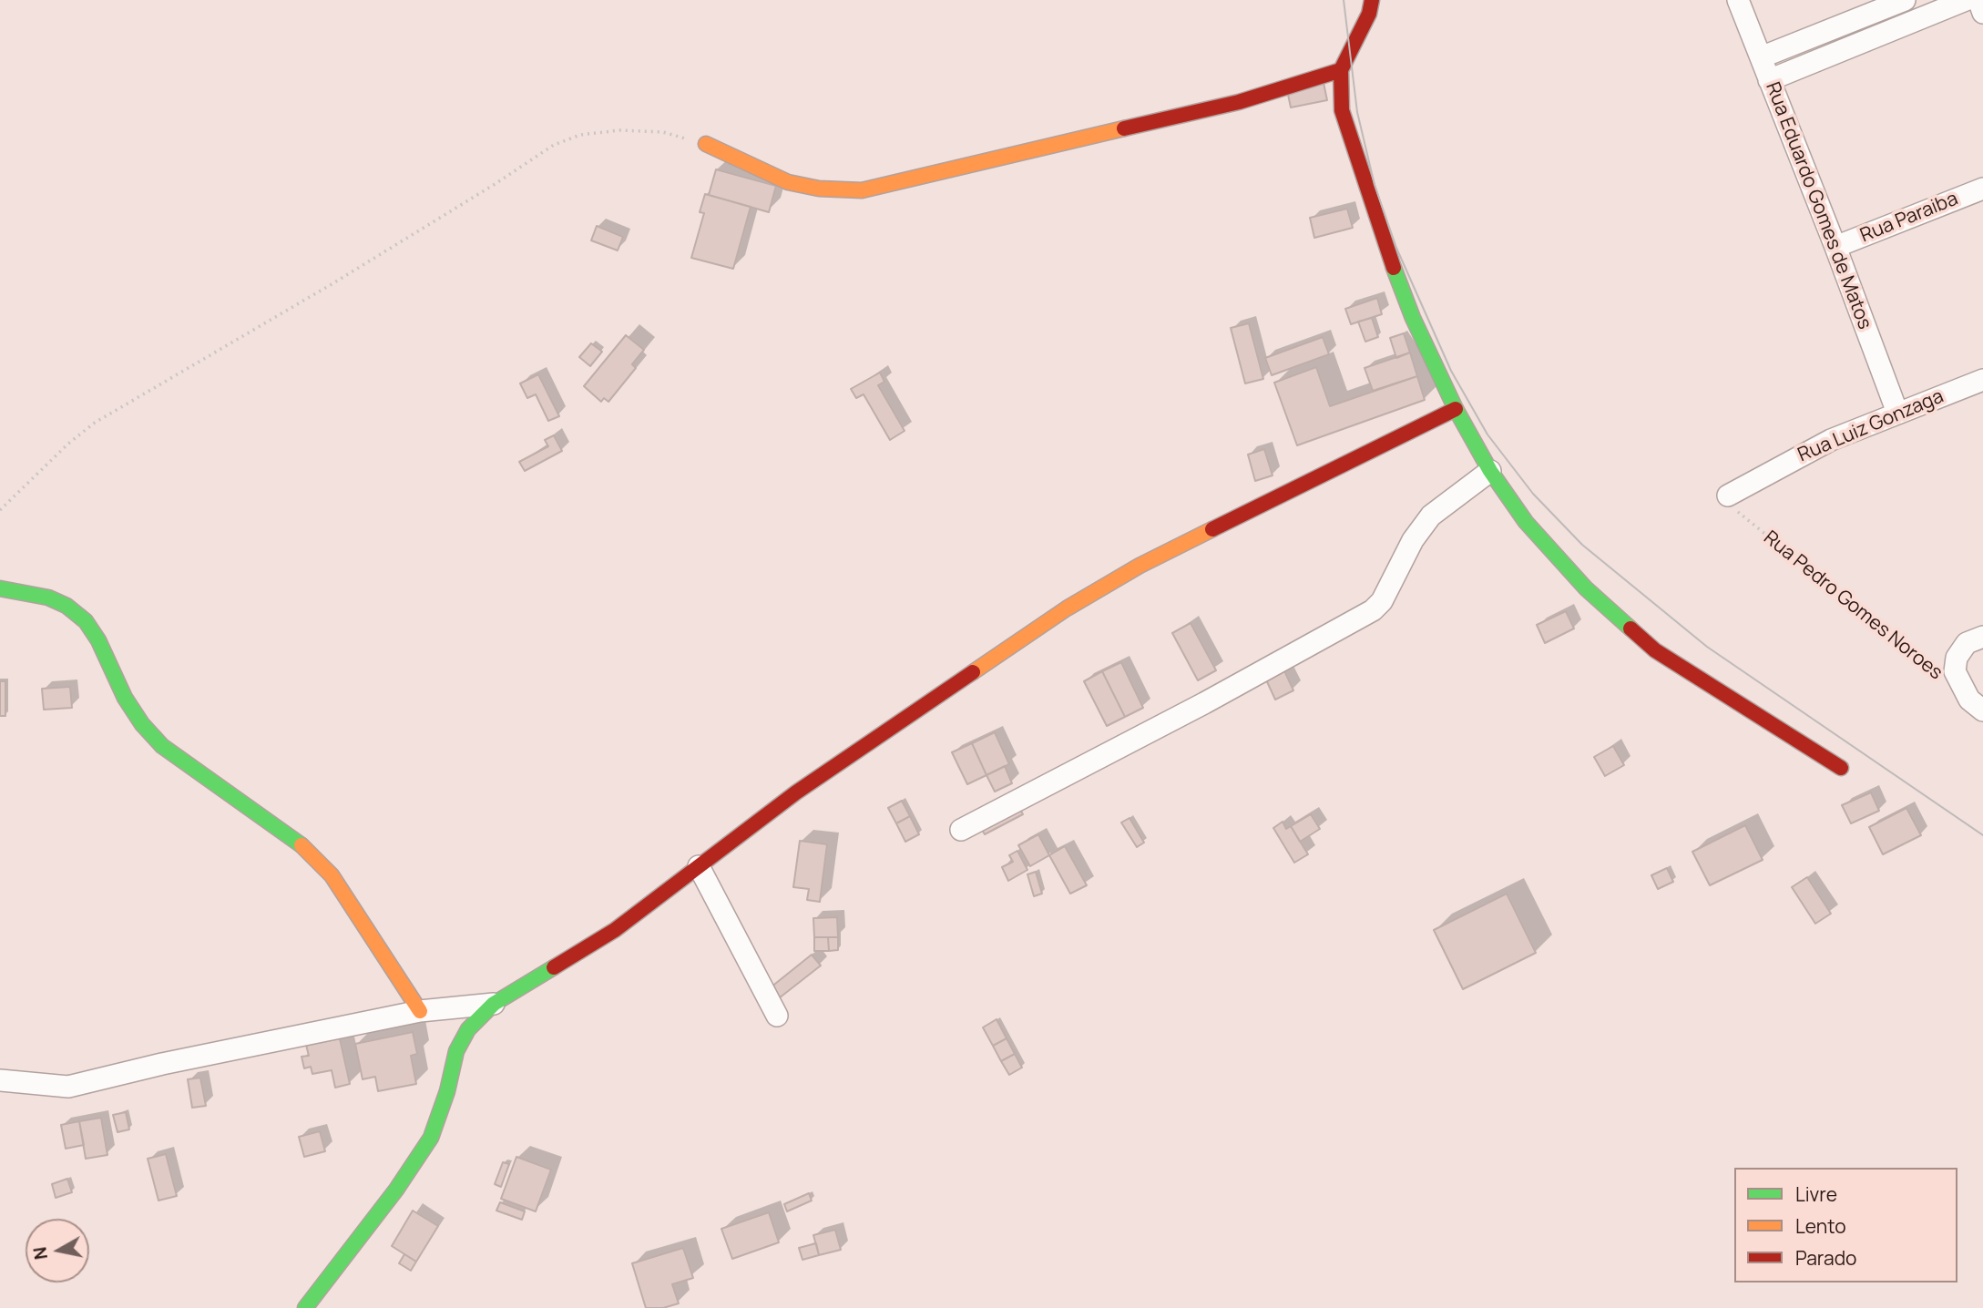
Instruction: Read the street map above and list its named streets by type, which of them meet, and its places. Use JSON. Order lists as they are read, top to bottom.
{
  "streets": {
    "street": ["Rua Eduardo Gomes de Matos", "Rua Paraiba", "Rua Luiz Gonzaga"],
    "path": ["Rua Pedro Gomes Noroes"]
  },
  "crossings": [
    ["Rua Eduardo Gomes de Matos", "Rua Paraiba"],
    ["Rua Eduardo Gomes de Matos", "Rua Luiz Gonzaga"],
    ["Rua Luiz Gonzaga", "Rua Pedro Gomes Noroes"]
  ],
  "legend": ["Livre", "Lento", "Parado"],
  "north": "left"
}
